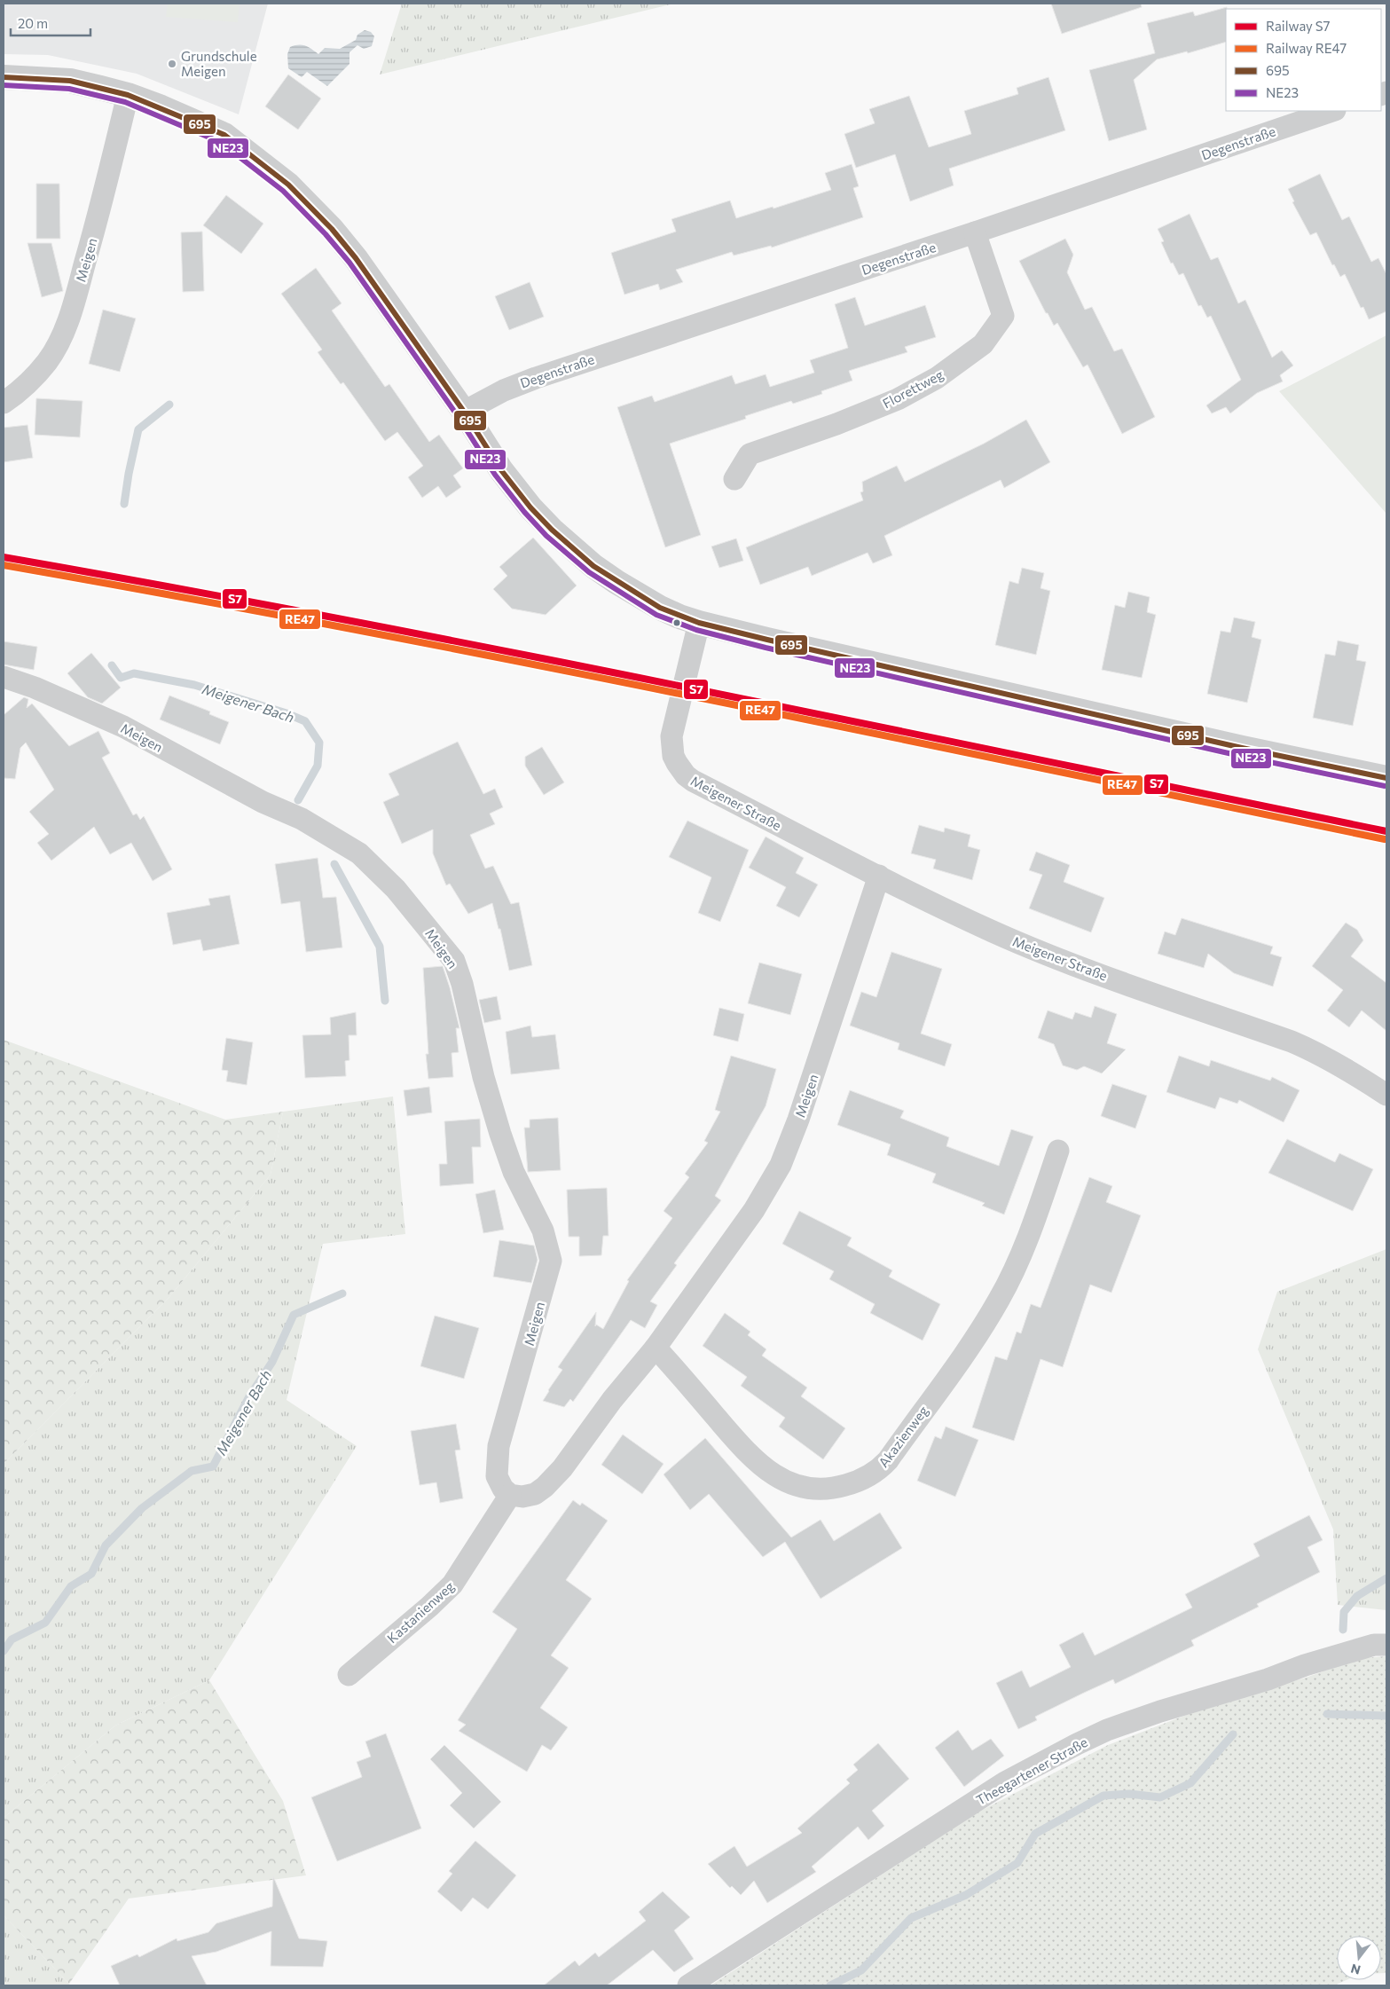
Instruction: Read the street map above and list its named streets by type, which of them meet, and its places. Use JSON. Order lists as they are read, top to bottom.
{
  "streets": {
    "street": [
      "Degenstraße",
      "Meigen",
      "Florettweg",
      "Meigener Straße",
      "Akazienweg",
      "Kastanienweg",
      "Theegartener Straße"
    ]
  },
  "crossings": [
    ["Degenstraße", "Florettweg"],
    ["Meigen", "Meigener Straße"],
    ["Meigen", "Akazienweg"],
    ["Meigen", "Kastanienweg"]
  ],
  "water": ["Meigener Bach"],
  "places": ["Grundschule Meigen"],
  "lines": [
    "transit line 695",
    "transit line NE23",
    "rail line S7",
    "rail line RE47"
  ],
  "legend": [
    "Railway S7",
    "Railway RE47",
    "695",
    "NE23"
  ],
  "scale_bar": "20 m",
  "north": "bottom"
}
